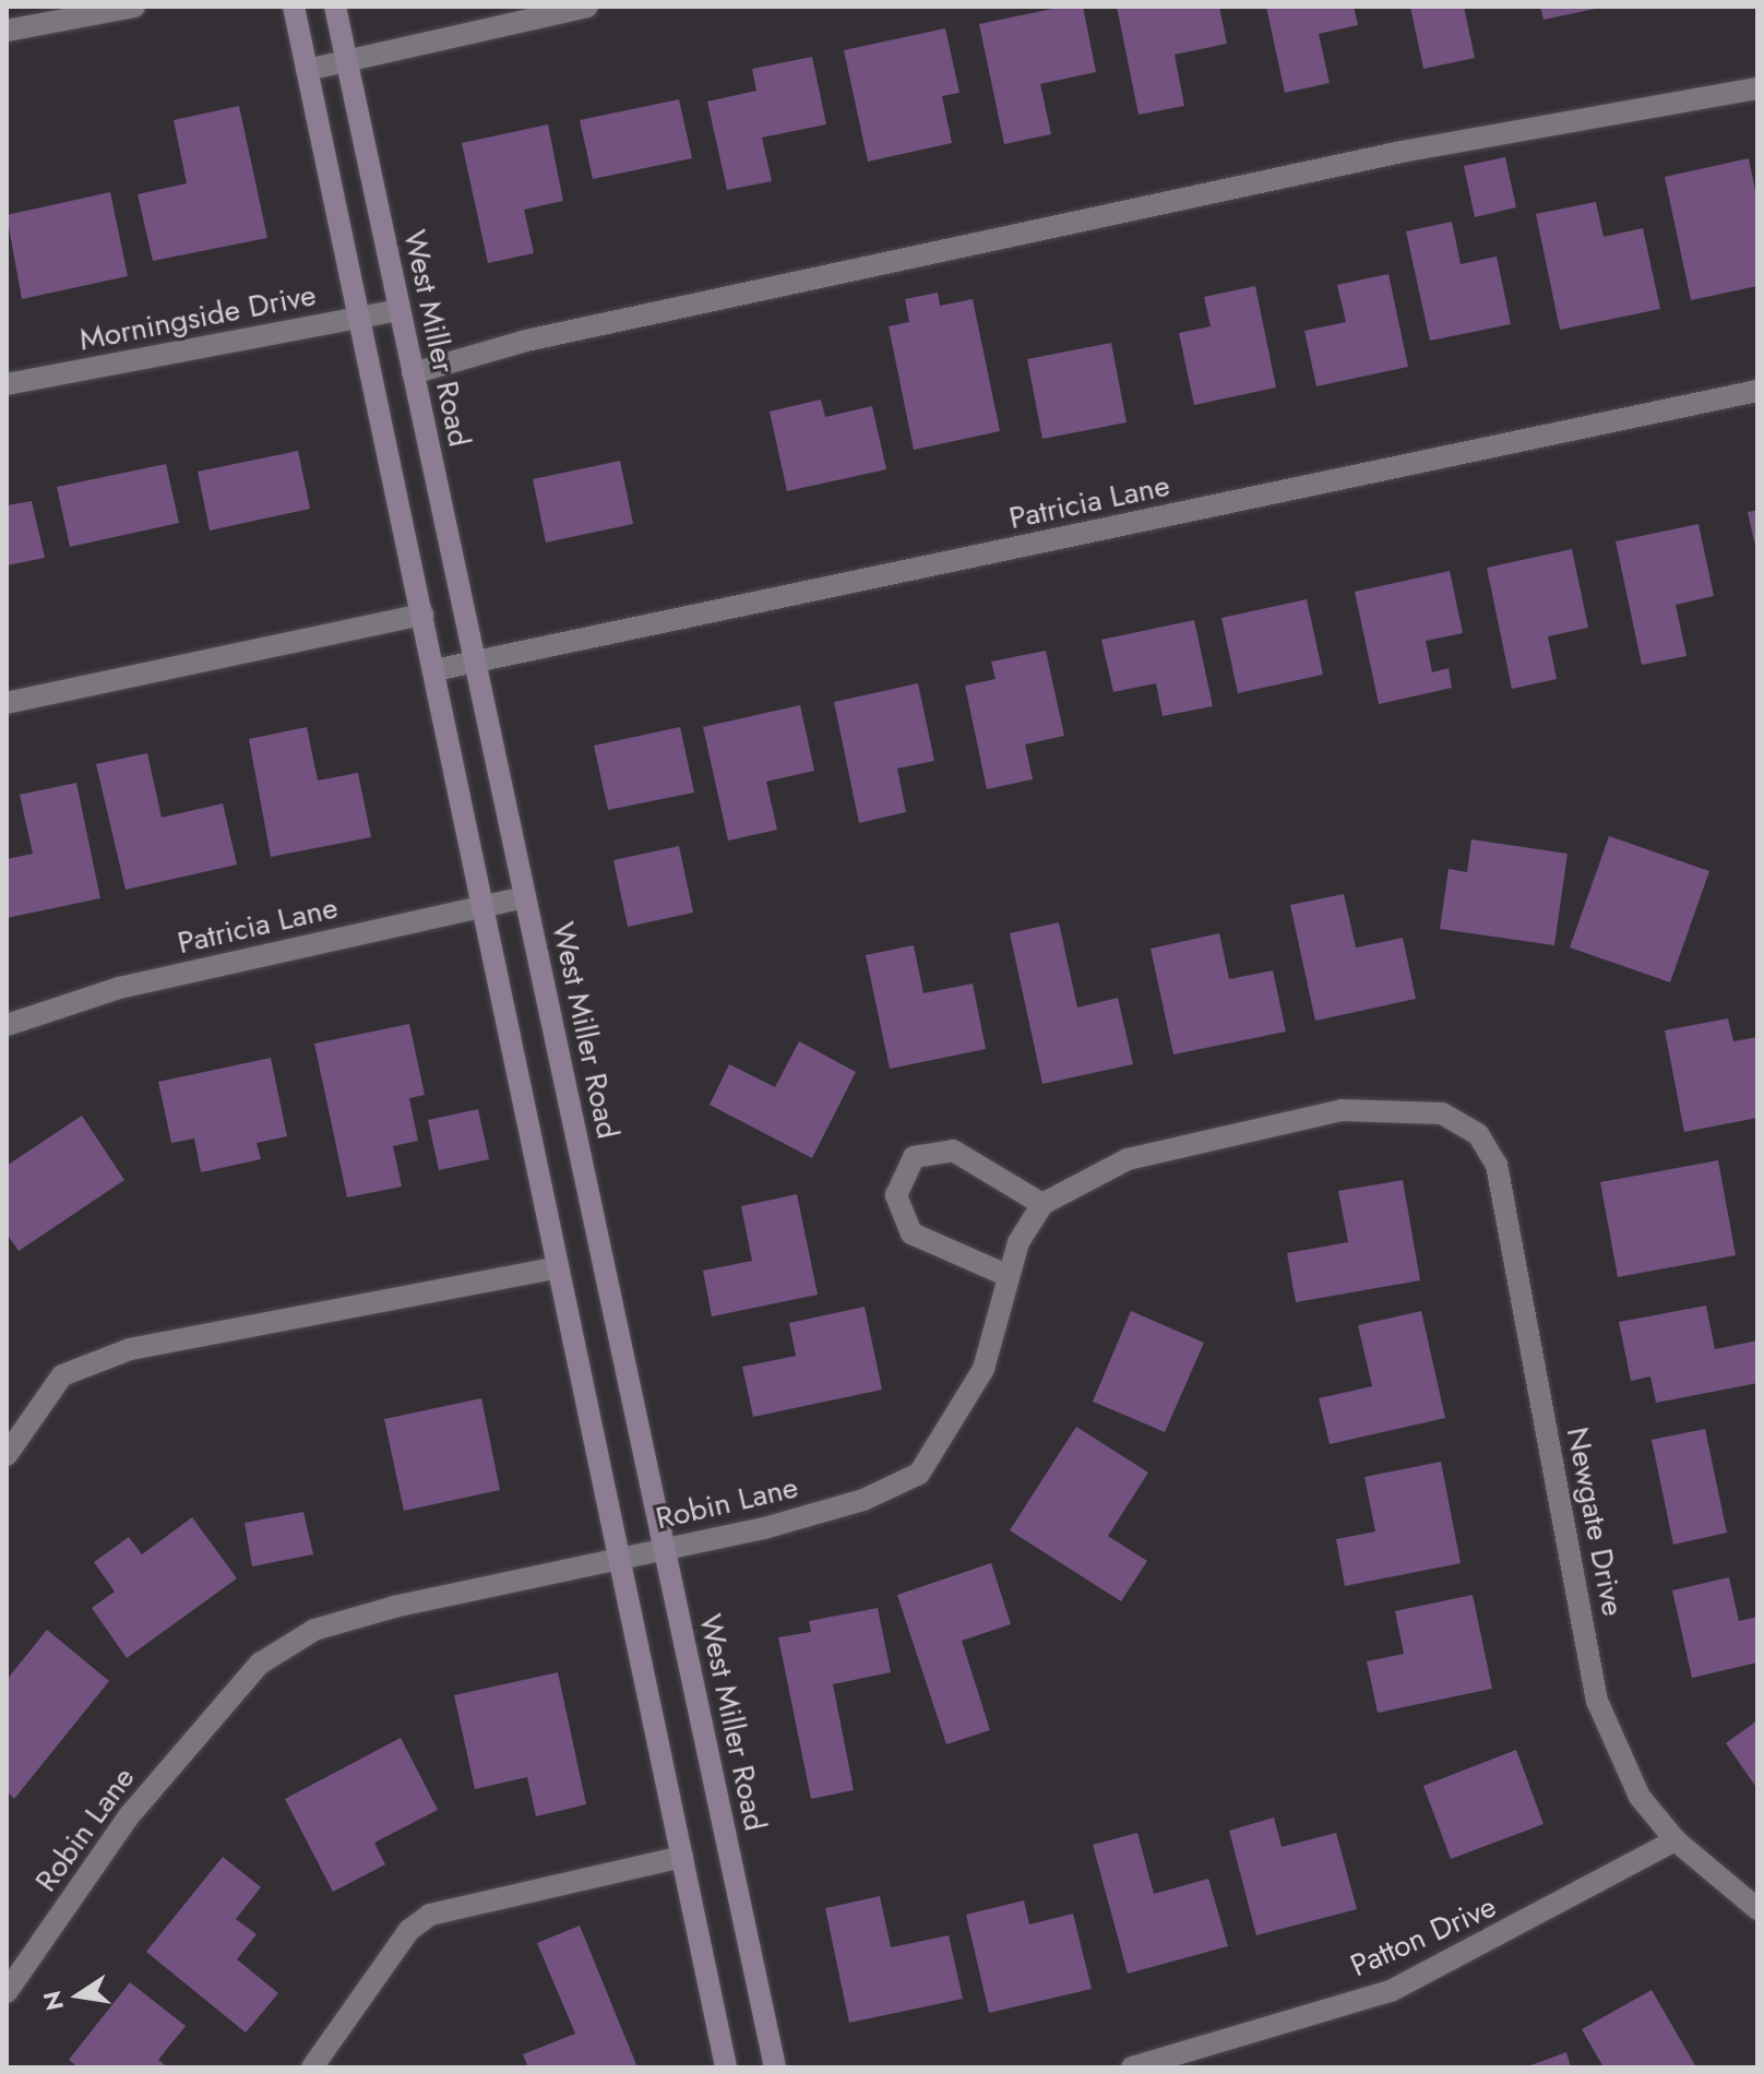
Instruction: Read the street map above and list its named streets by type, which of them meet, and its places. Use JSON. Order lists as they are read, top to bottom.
{
  "streets": {
    "main road": ["West Miller Road"],
    "street": [
      "Morningside Drive",
      "Patricia Lane",
      "Robin Lane",
      "Newgate Drive",
      "Patton Drive"
    ]
  },
  "crossings": [
    ["Morningside Drive", "West Miller Road"],
    ["West Miller Road", "Patricia Lane"],
    ["West Miller Road", "Robin Lane"],
    ["Robin Lane", "Newgate Drive"],
    ["Newgate Drive", "Patton Drive"]
  ],
  "north": "left"
}
